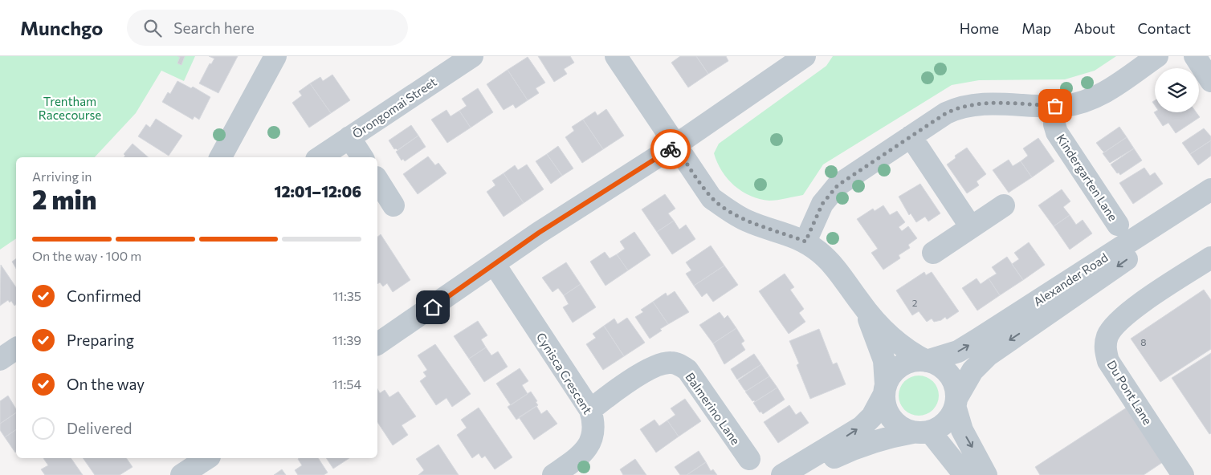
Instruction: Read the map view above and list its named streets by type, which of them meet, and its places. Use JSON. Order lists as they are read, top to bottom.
{
  "streets": {
    "street": [
      "Ōrongomai Street",
      "Kindergarten Lane",
      "Alexander Road",
      "Cynisca Crescent",
      "Du Pont Lane",
      "Balmerino Lane"
    ]
  },
  "crossings": [
    ["Cynisca Crescent", "Balmerino Lane"]
  ],
  "parks": ["Trentham Racecourse"],
  "house_numbers": ["2", "8"],
  "page": {
    "header": "Munchgo",
    "search": "Search here",
    "nav": [
      "Home",
      "Map",
      "About",
      "Contact"
    ],
    "heading": ["2 min", "Arriving in", "12:01–12:06"],
    "bar": "On the way · 100 m",
    "list": [
      ["Confirmed", "11:35"],
      ["Preparing", "11:39"],
      ["On the way", "11:54"],
      "Delivered"
    ]
  }
}
